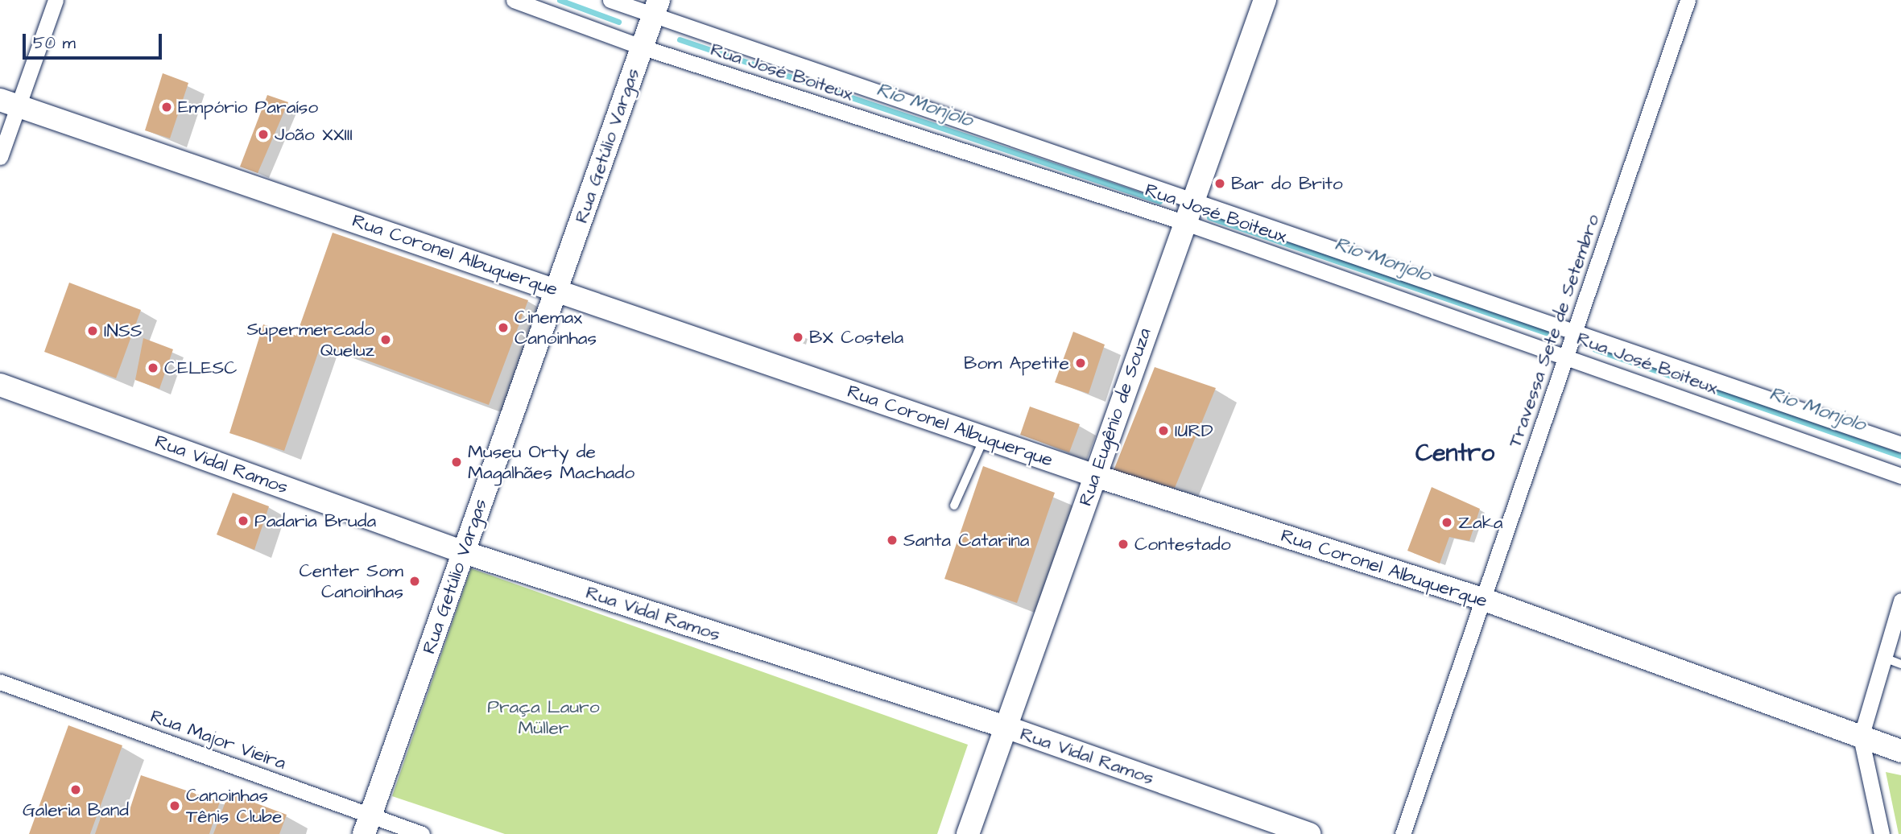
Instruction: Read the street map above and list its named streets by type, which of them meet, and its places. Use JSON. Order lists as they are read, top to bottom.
{
  "streets": {
    "main road": [
      "Rua Getúlio Vargas",
      "Rua Coronel Albuquerque",
      "Rua Eugênio de Souza",
      "Rua Vidal Ramos"
    ],
    "street": ["Rua José Boiteux", "Travessa Sete de Setembro", "Rua Major Vieira"]
  },
  "crossings": [
    ["Rua José Boiteux", "Rua Getúlio Vargas"],
    ["Rua José Boiteux", "Travessa Sete de Setembro"],
    ["Rua José Boiteux", "Rua Eugênio de Souza"],
    ["Rua Getúlio Vargas", "Rua Coronel Albuquerque"],
    ["Rua Getúlio Vargas", "Rua Vidal Ramos"],
    ["Rua Getúlio Vargas", "Rua Major Vieira"],
    ["Rua Coronel Albuquerque", "Travessa Sete de Setembro"],
    ["Rua Coronel Albuquerque", "Rua Eugênio de Souza"],
    ["Rua Eugênio de Souza", "Rua Vidal Ramos"]
  ],
  "districts": ["Centro"],
  "water": ["Rio Monjolo"],
  "parks": ["Praça Lauro Müller"],
  "places": [
    "Empório Paraíso",
    "João XXIII",
    "Bar do Brito",
    "Cinemax Canoinhas",
    "INSS",
    "BX Costela",
    "Supermercado Queluz",
    "Bom Apetite",
    "CELESC",
    "IURD",
    "Museu Orty de Magalhães Machado",
    "Padaria Bruda",
    "Zaka",
    "Santa Catarina",
    "Contestado",
    "Center Som Canoinhas",
    "Galeria Band",
    "Canoinhas Tênis Clube"
  ],
  "scale_bar": "50 m"
}
